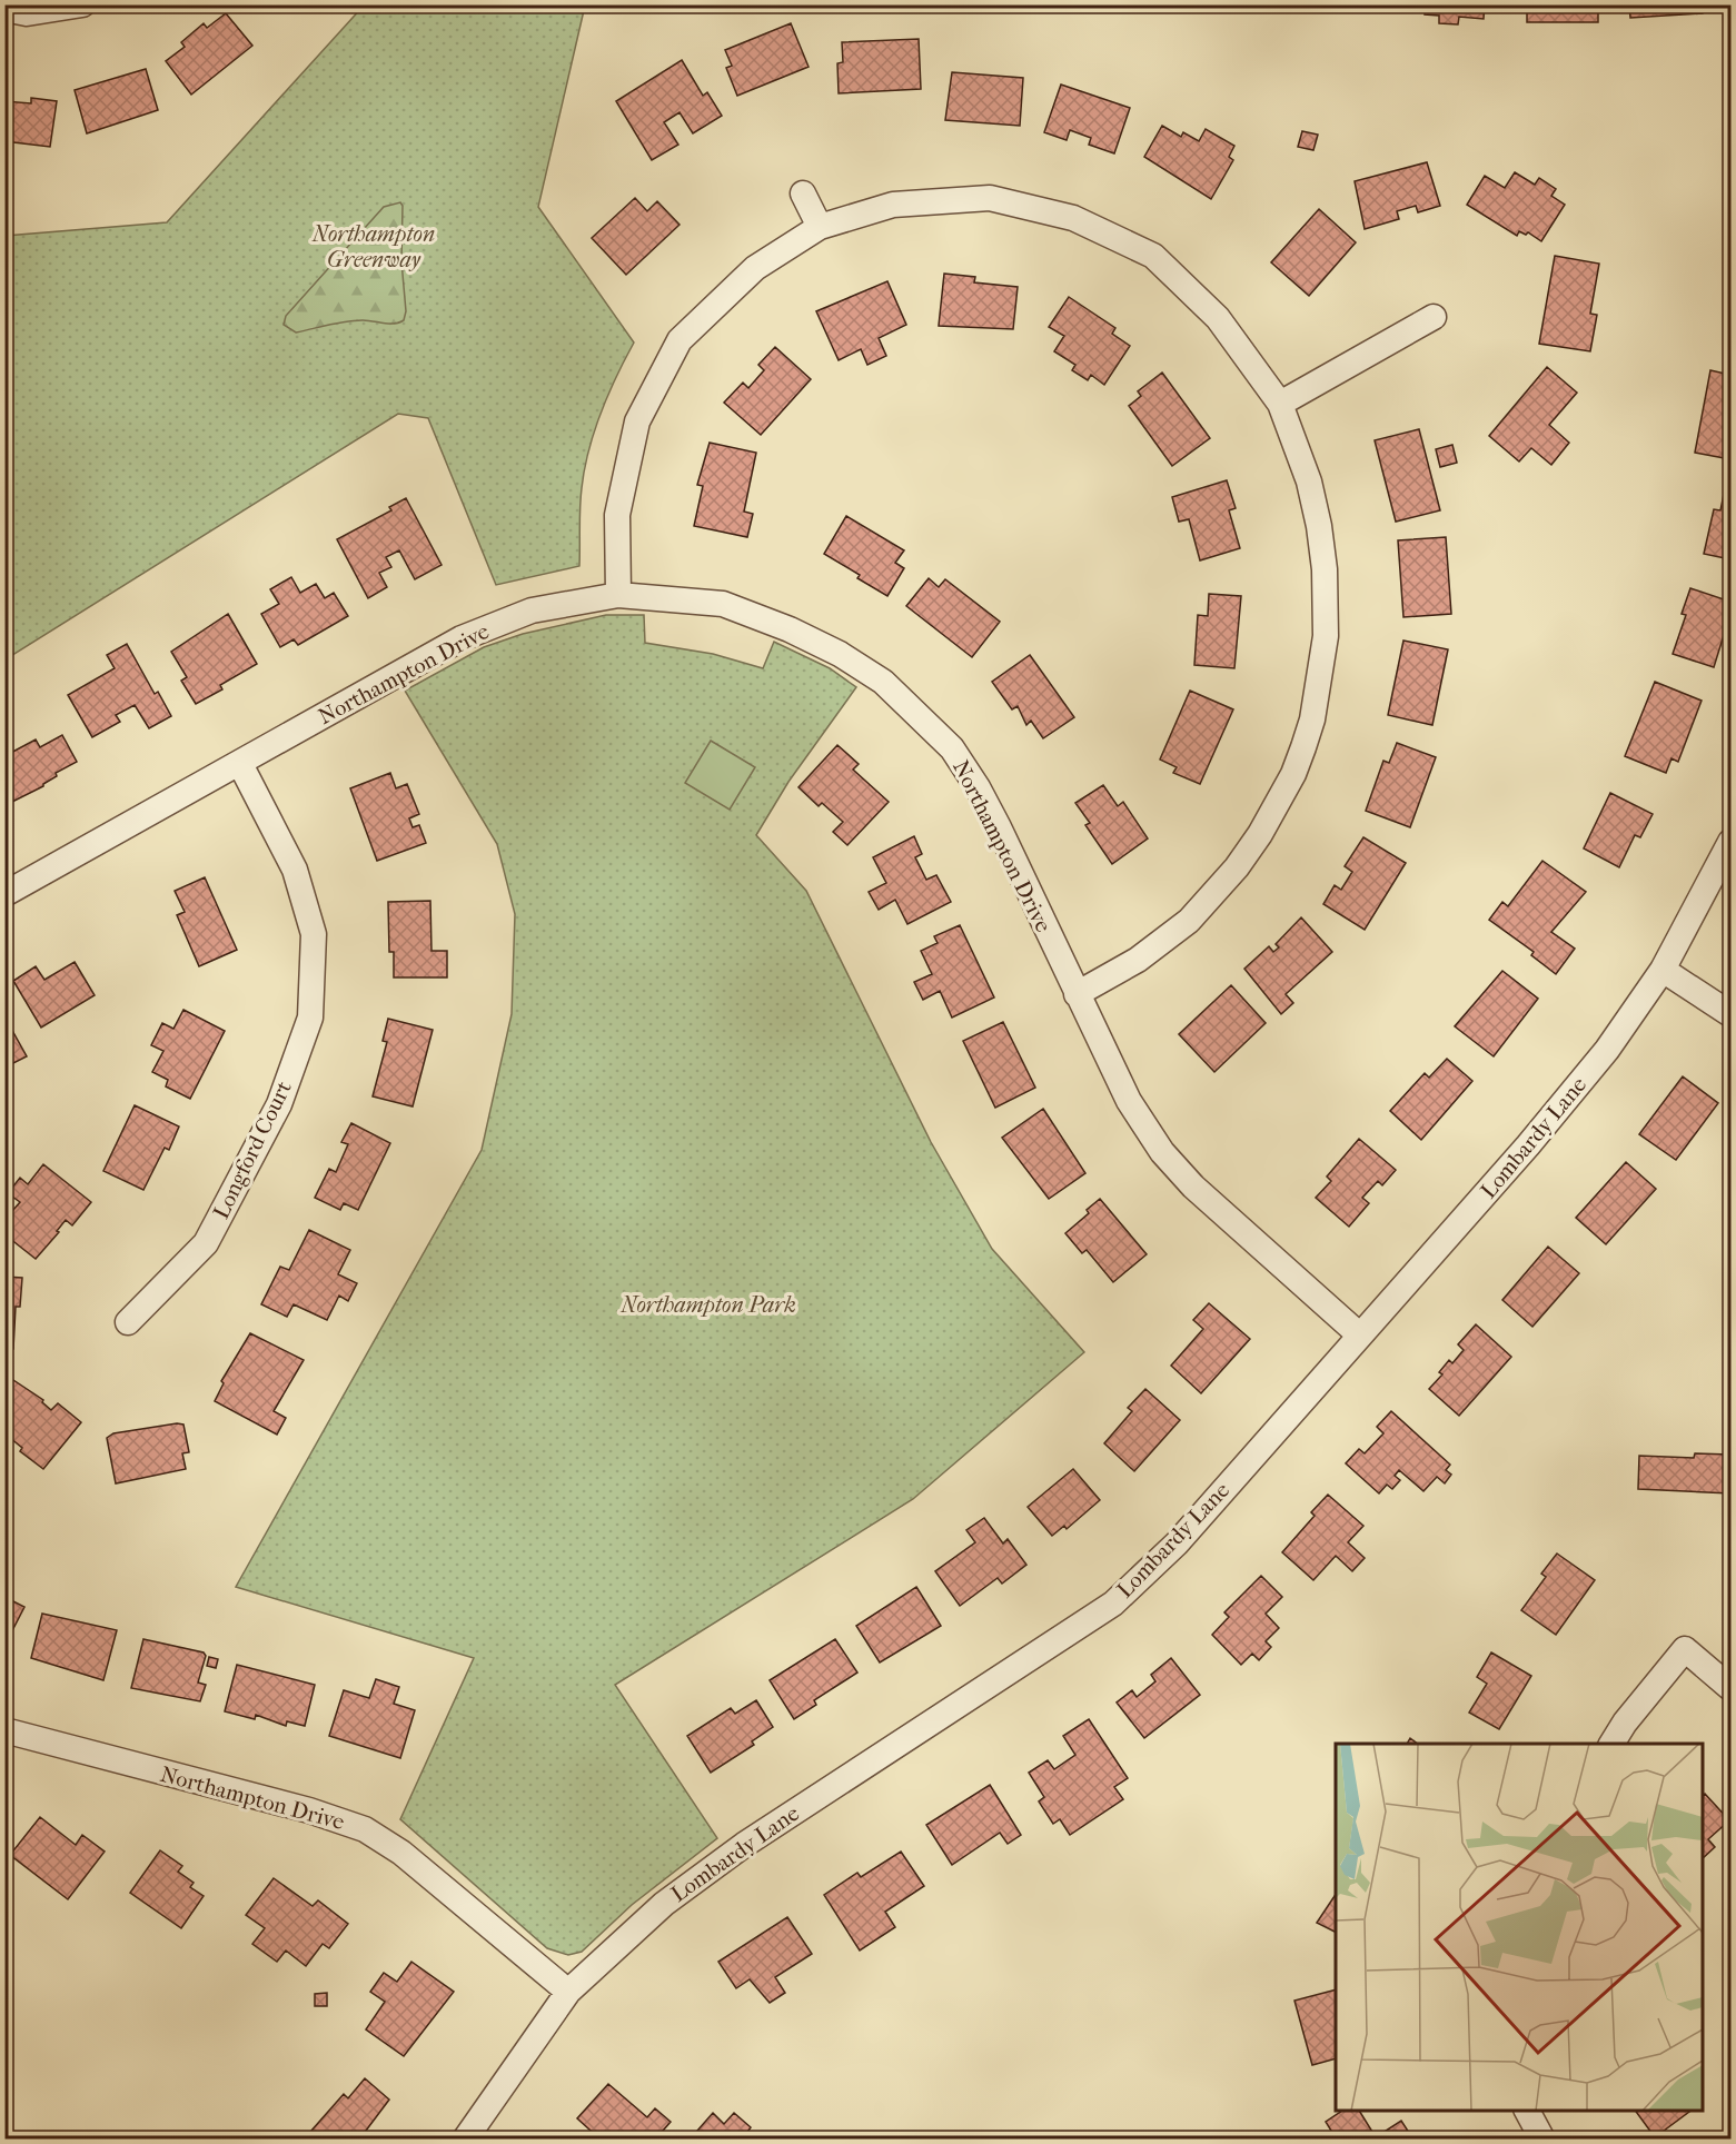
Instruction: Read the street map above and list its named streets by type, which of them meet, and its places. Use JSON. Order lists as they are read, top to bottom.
{
  "streets": {
    "street": ["Northampton Drive", "Lombardy Lane", "Longford Court"]
  },
  "crossings": [
    ["Northampton Drive", "Lombardy Lane"],
    ["Northampton Drive", "Longford Court"]
  ],
  "parks": ["Northampton Greenway", "Northampton Park"]
}
